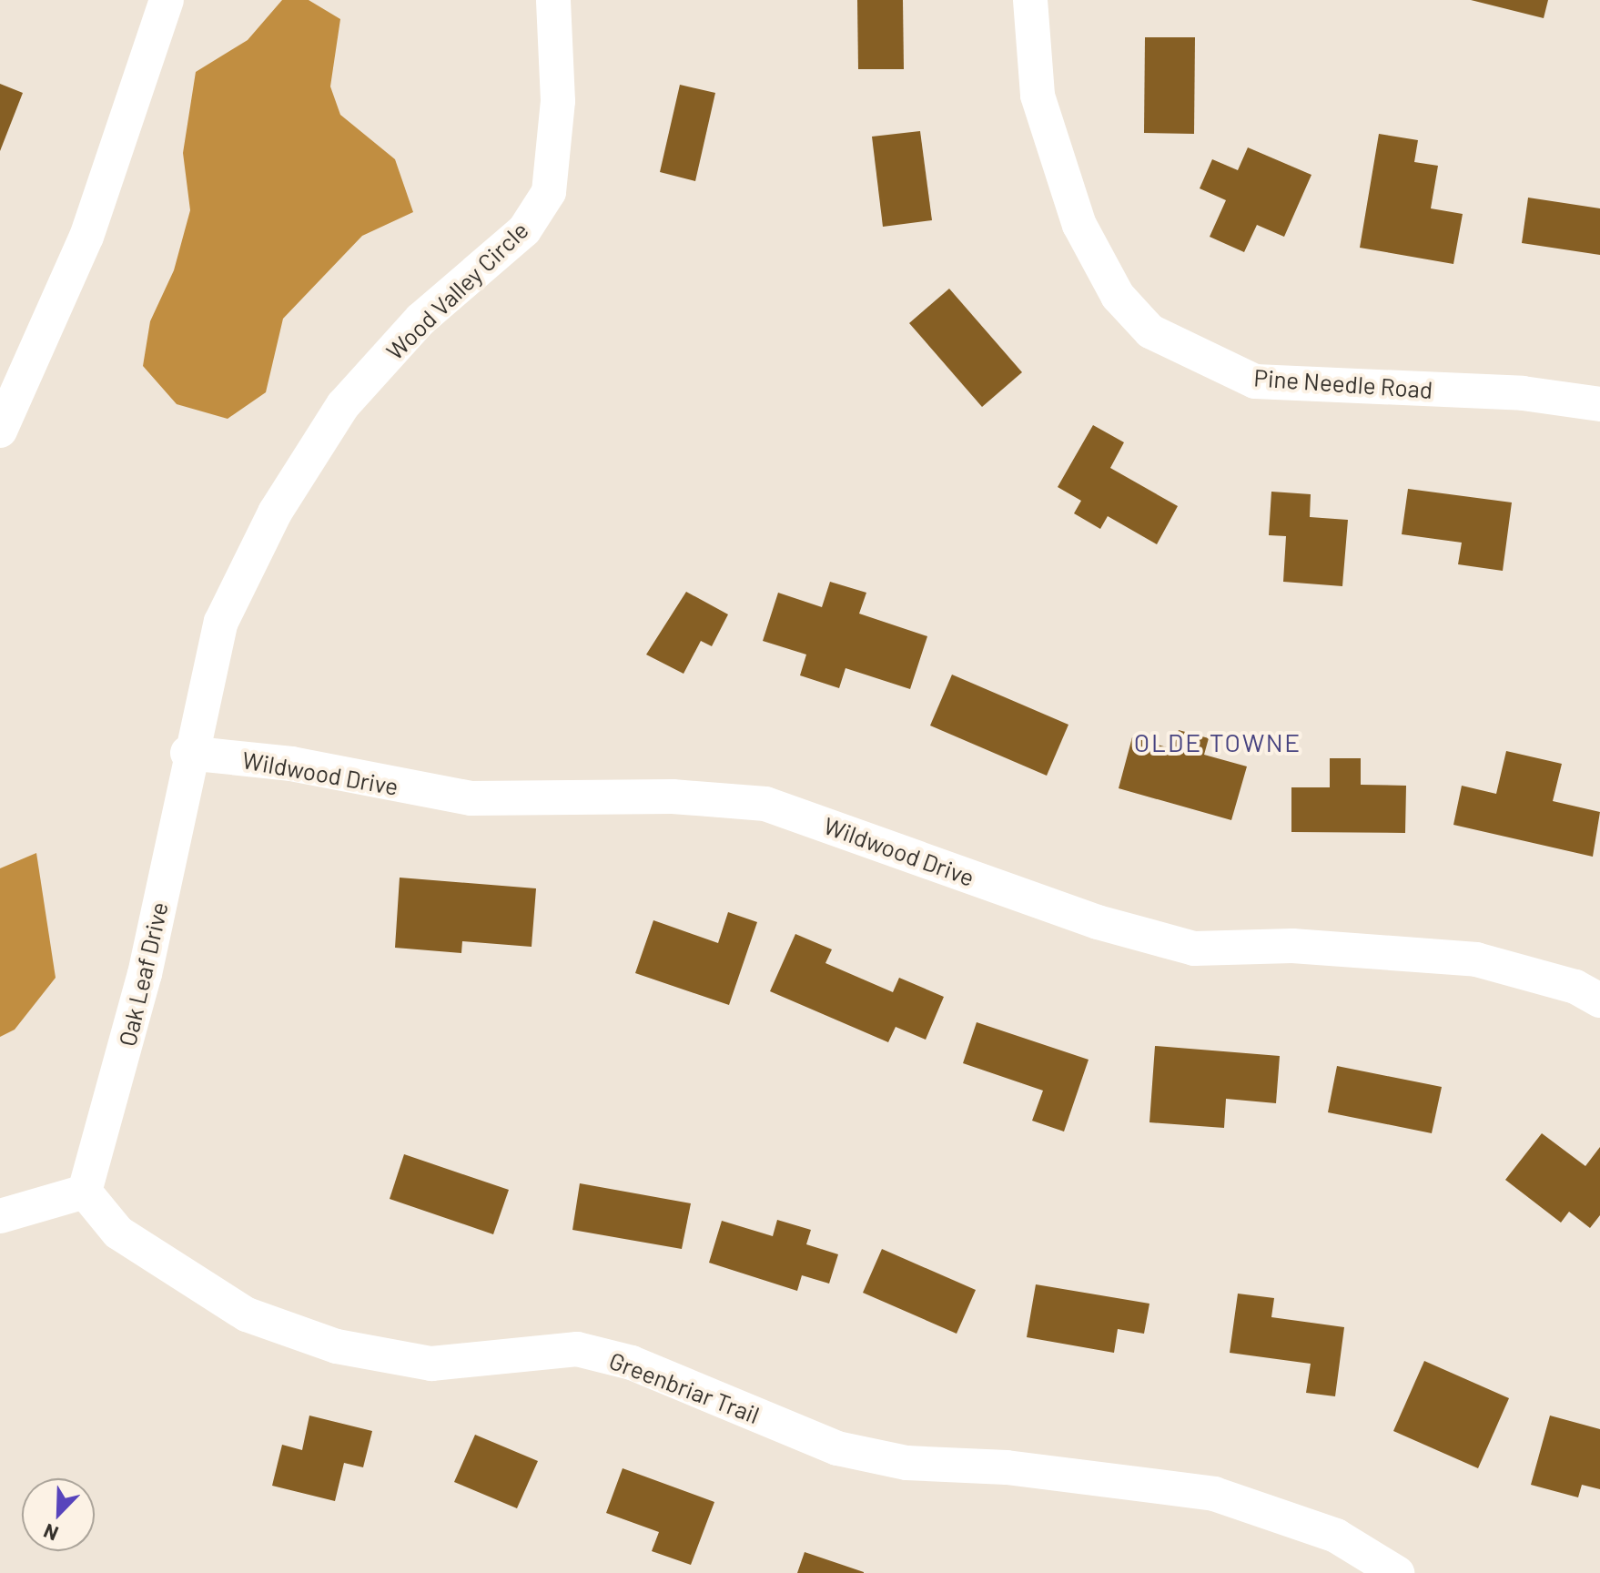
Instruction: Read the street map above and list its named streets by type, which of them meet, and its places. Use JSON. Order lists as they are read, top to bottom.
{
  "streets": {
    "street": [
      "Wood Valley Circle",
      "Pine Needle Road",
      "Wildwood Drive",
      "Oak Leaf Drive",
      "Greenbriar Trail"
    ]
  },
  "crossings": [
    ["Wood Valley Circle", "Wildwood Drive"],
    ["Wood Valley Circle", "Oak Leaf Drive"],
    ["Wildwood Drive", "Oak Leaf Drive"],
    ["Oak Leaf Drive", "Greenbriar Trail"]
  ],
  "districts": ["OLDE TOWNE"],
  "north": "bottom left"
}
